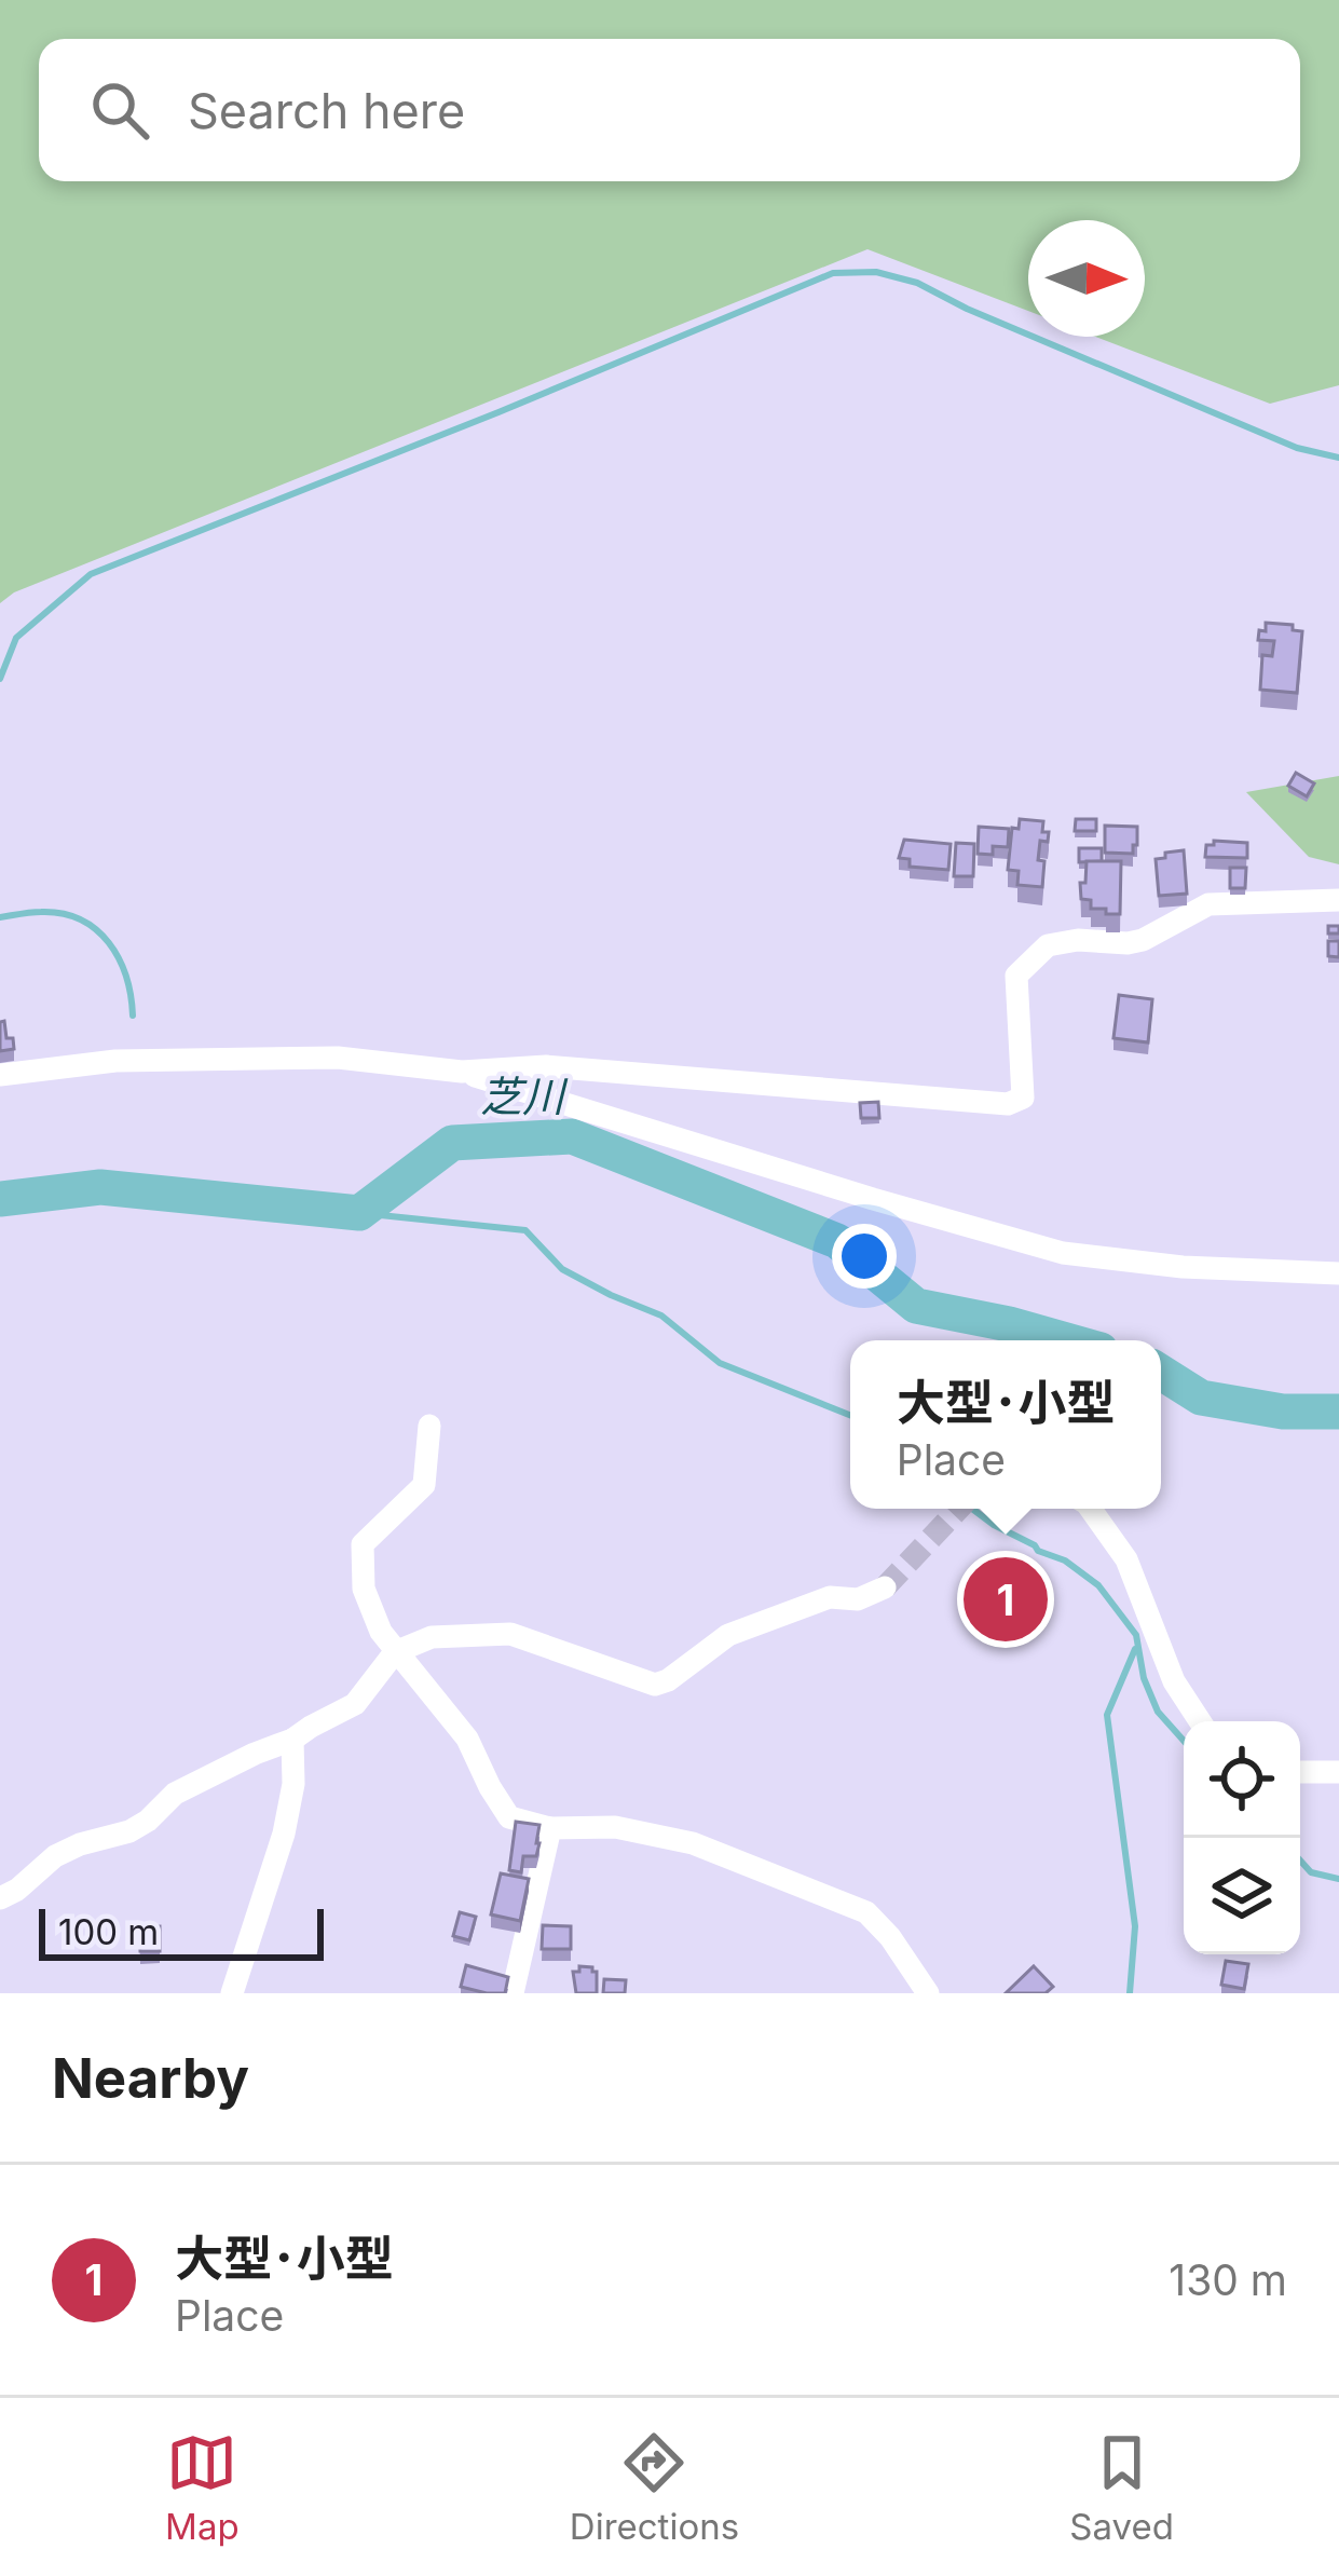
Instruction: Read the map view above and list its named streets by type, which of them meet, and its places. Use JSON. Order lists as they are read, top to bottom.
{
  "water": ["芝川"],
  "scale_bar": "100 m",
  "north": "right",
  "page": {
    "search": "Search here",
    "popup": ["大型･小型", "Place"],
    "pins": "1",
    "scale": "100 m",
    "heading": "Nearby",
    "list": [
      {
        "mark": "1",
        "name": "大型･小型",
        "note": "Place",
        "value": "130 m"
      }
    ],
    "nav": ["Map", "Directions", "Saved"]
  }
}
